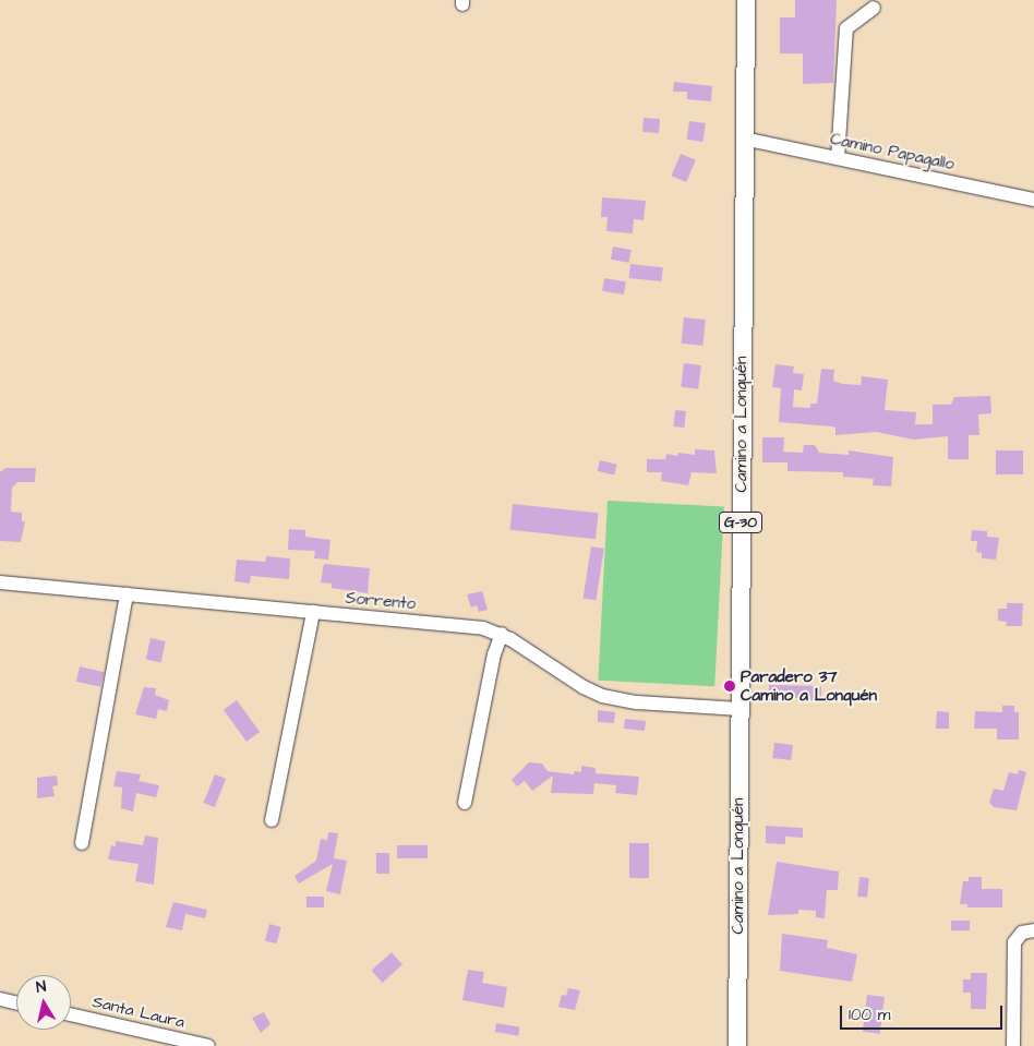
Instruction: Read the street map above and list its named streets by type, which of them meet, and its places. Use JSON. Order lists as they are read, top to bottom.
{
  "streets": {
    "main road": ["Camino a Lonquén", "G-30"],
    "street": ["Camino Papagallo", "Sorrento", "Santa Laura"]
  },
  "crossings": [
    ["Camino Papagallo", "Camino a Lonquén"],
    ["Camino a Lonquén", "Sorrento"]
  ],
  "places": ["Paradero 37 Camino a Lonquén"],
  "scale_bar": "100 m",
  "north": "top"
}
